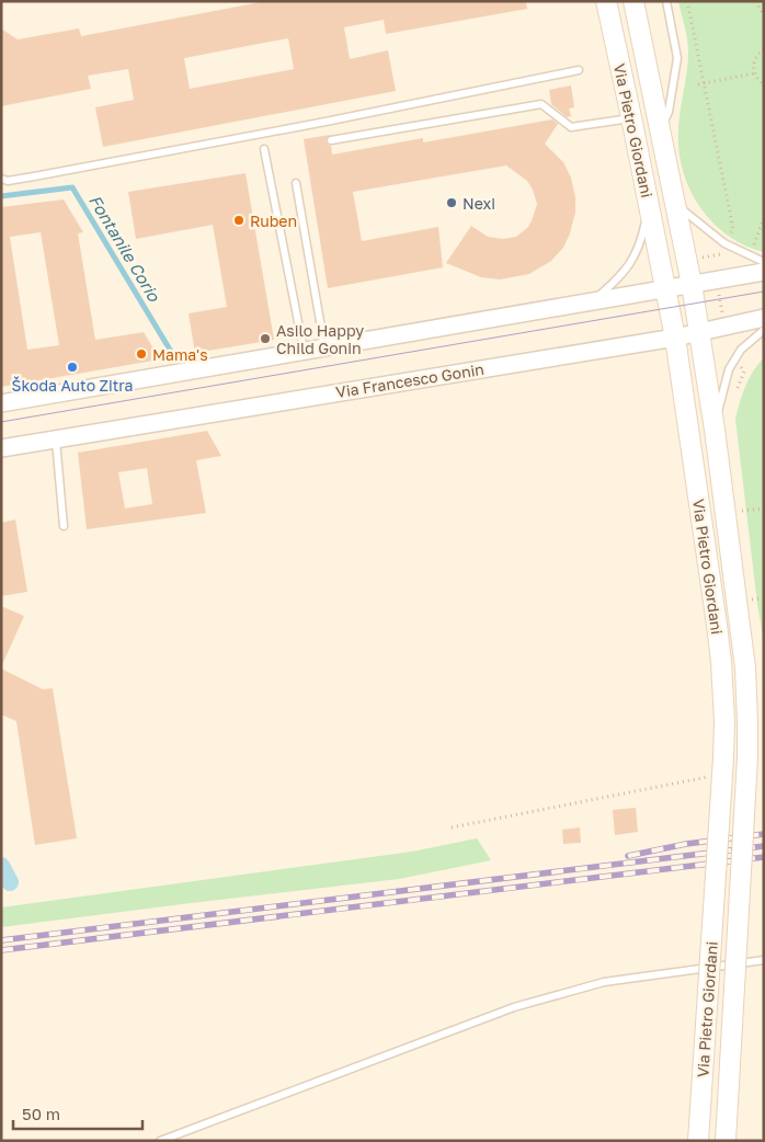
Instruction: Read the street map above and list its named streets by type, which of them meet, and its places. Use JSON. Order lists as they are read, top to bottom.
{
  "streets": {
    "main road": ["Via Pietro Giordani"],
    "street": ["Via Francesco Gonin"]
  },
  "crossings": [
    ["Via Pietro Giordani", "Via Francesco Gonin"]
  ],
  "water": ["Fontanile Corio"],
  "places": [
    "Nexi",
    "Ruben",
    "Asilo Happy Child Gonin",
    "Mama's",
    "Škoda Auto Zitra"
  ],
  "scale_bar": "50 m"
}
